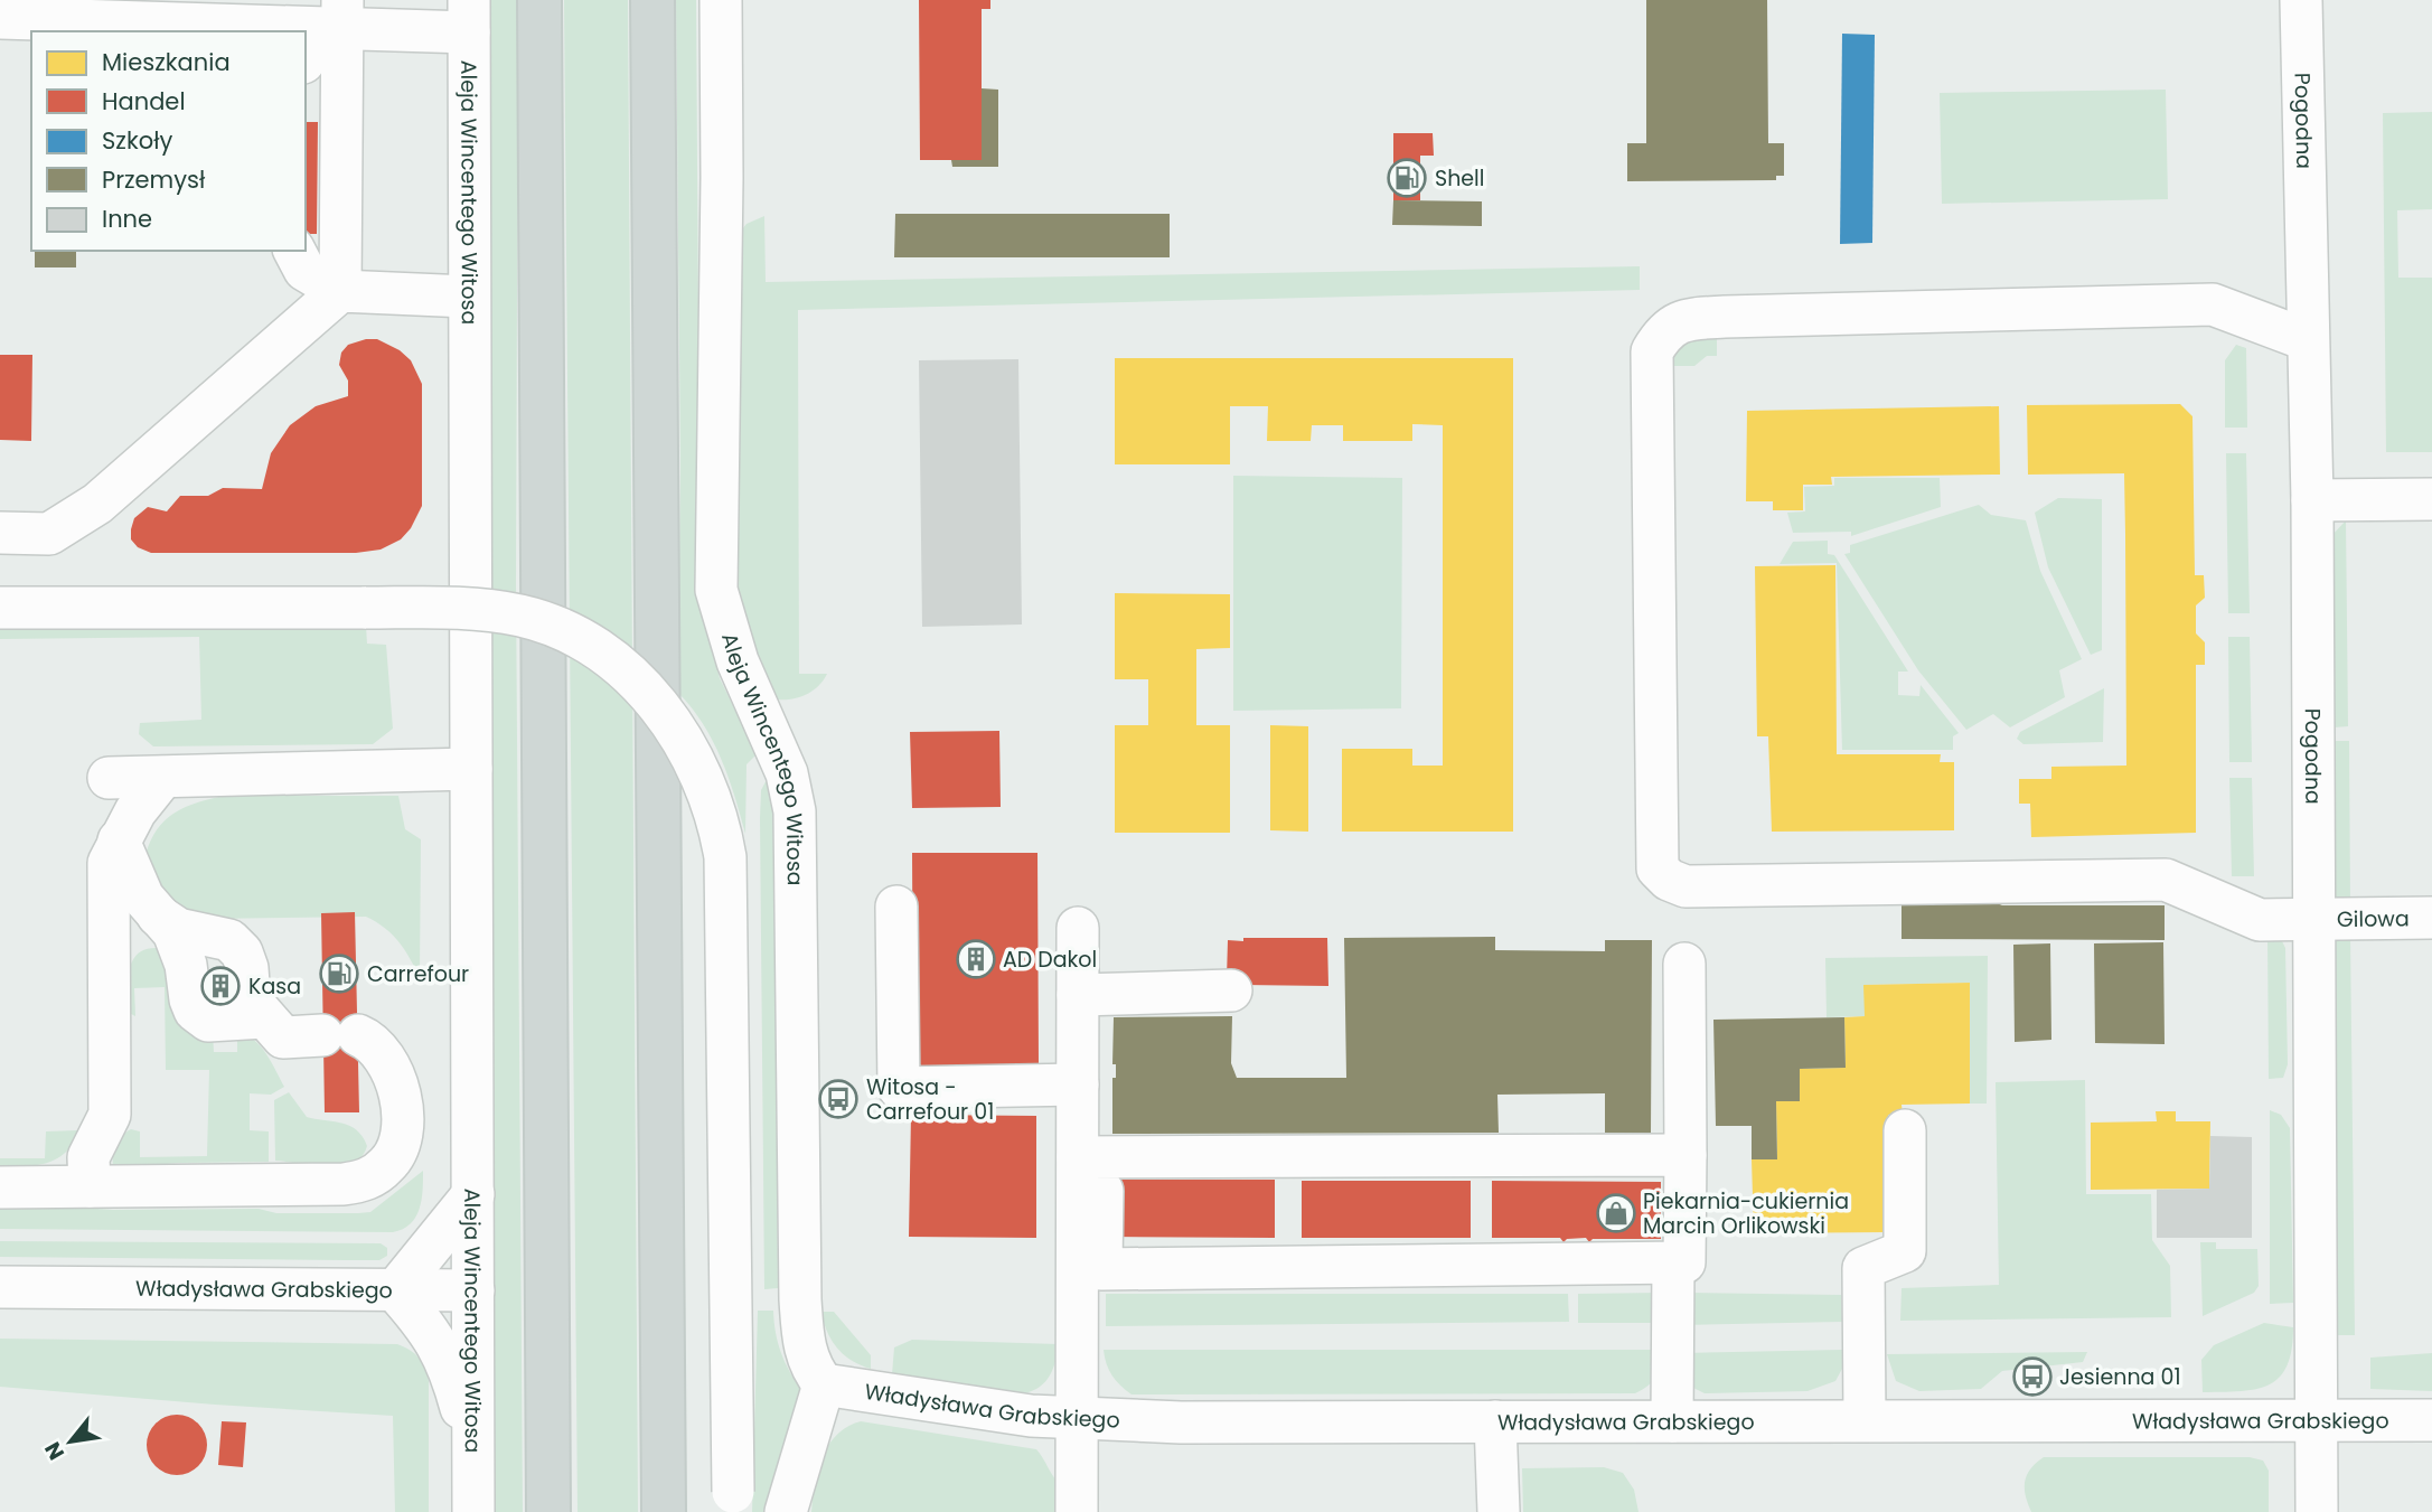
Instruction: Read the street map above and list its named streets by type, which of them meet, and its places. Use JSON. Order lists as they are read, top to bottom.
{
  "streets": {
    "street": [
      "Pogodna",
      "Aleja Wincentego Witosa",
      "Gilowa",
      "Władysława Grabskiego"
    ]
  },
  "crossings": [
    ["Pogodna", "Gilowa"],
    ["Pogodna", "Władysława Grabskiego"],
    ["Aleja Wincentego Witosa", "Władysława Grabskiego"]
  ],
  "places": {
    "fuel station": ["Shell", "Carrefour"],
    "building": ["AD Dakol", "Kasa"],
    "bus stop": ["Witosa - Carrefour 01", "Jesienna 01"],
    "shop": ["Piekarnia-cukiernia Marcin Orlikowski"]
  },
  "legend": [
    "Mieszkania",
    "Handel",
    "Szkoły",
    "Przemysł",
    "Inne"
  ],
  "north": "bottom left"
}
